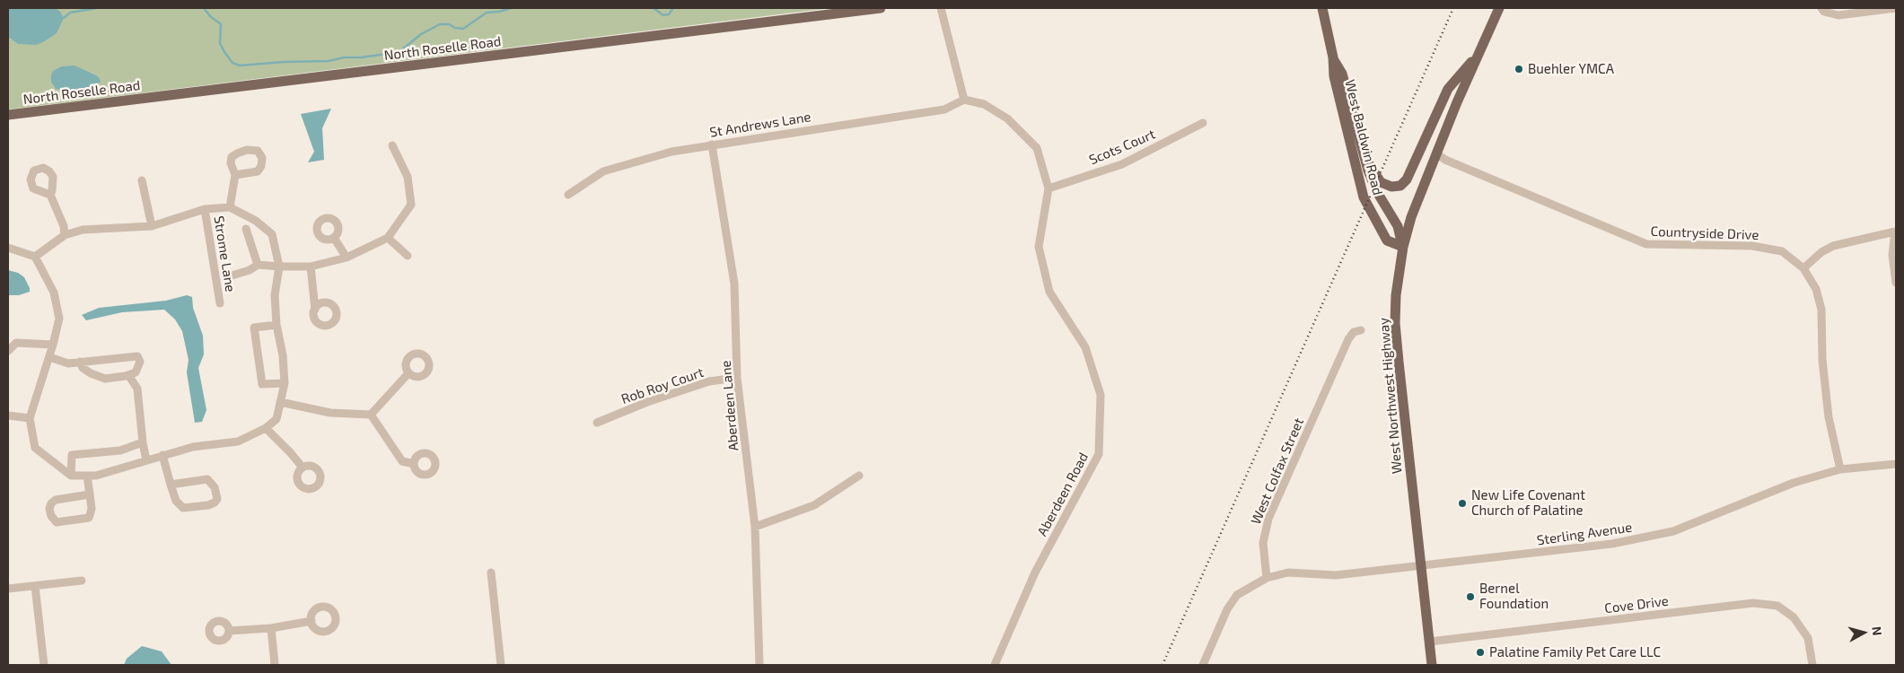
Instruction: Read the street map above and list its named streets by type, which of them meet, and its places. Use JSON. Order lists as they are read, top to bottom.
{
  "streets": {
    "main road": ["North Roselle Road", "West Baldwin Road", "West Northwest Highway"],
    "street": [
      "St Andrews Lane",
      "Scots Court",
      "Countryside Drive",
      "Strome Lane",
      "Rob Roy Court",
      "Aberdeen Lane",
      "West Colfax Street",
      "Aberdeen Road",
      "Sterling Avenue",
      "Cove Drive"
    ]
  },
  "crossings": [
    ["St Andrews Lane", "Aberdeen Lane"],
    ["St Andrews Lane", "Aberdeen Road"],
    ["West Baldwin Road", "West Northwest Highway"],
    ["Scots Court", "Aberdeen Road"],
    ["Countryside Drive", "West Northwest Highway"],
    ["Countryside Drive", "Sterling Avenue"],
    ["Rob Roy Court", "Aberdeen Lane"],
    ["West Northwest Highway", "Sterling Avenue"],
    ["West Northwest Highway", "Cove Drive"],
    ["West Colfax Street", "Sterling Avenue"]
  ],
  "places": [
    "Buehler YMCA",
    "New Life Covenant Church of Palatine",
    "Bernel Foundation",
    "Palatine Family Pet Care LLC"
  ],
  "north": "right"
}
